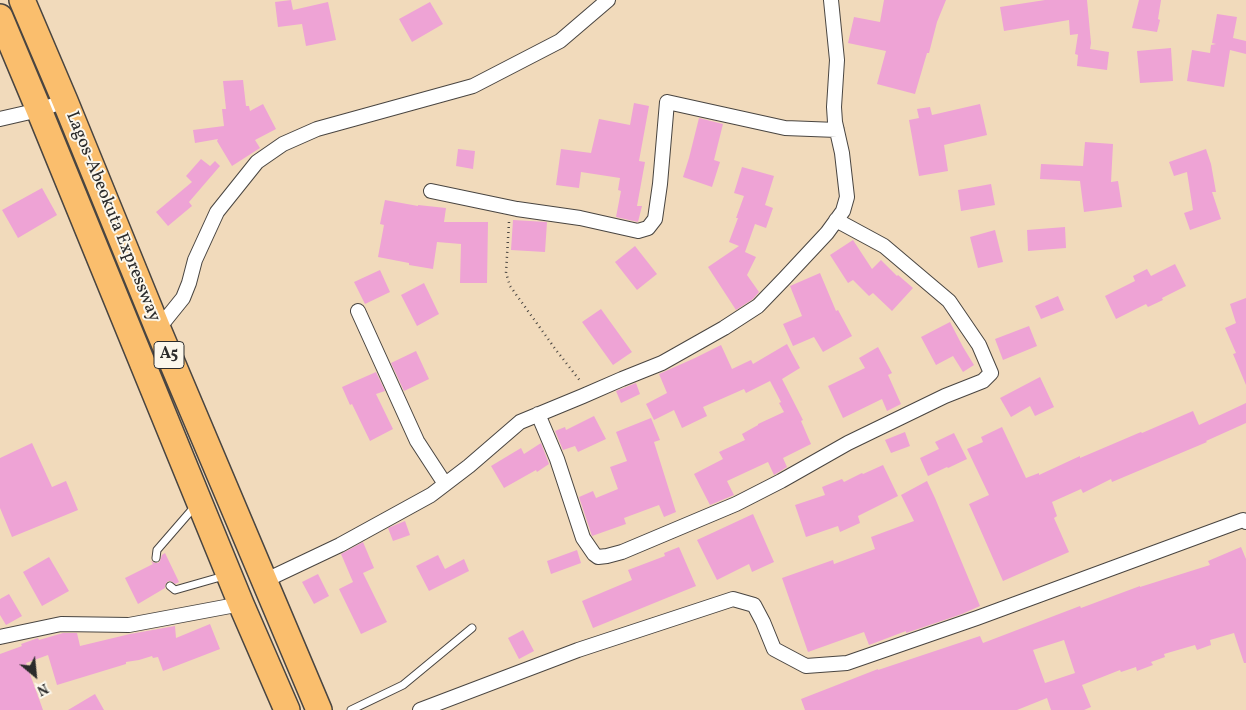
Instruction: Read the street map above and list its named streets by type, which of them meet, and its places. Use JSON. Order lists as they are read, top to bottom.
{
  "streets": {
    "highway": ["Lagos-Abeokuta Expressway", "A5"]
  },
  "north": "bottom right"
}
